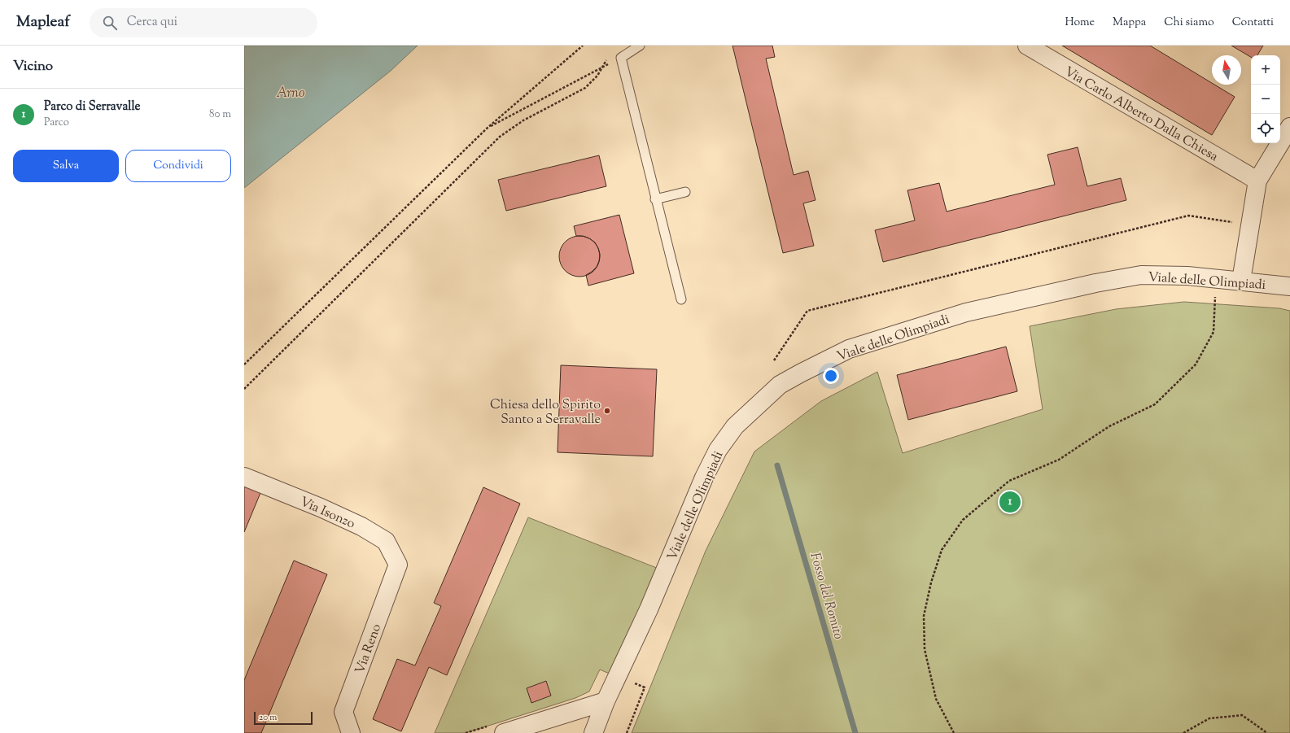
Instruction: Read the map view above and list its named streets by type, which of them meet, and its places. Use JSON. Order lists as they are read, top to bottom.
{
  "streets": {
    "street": [
      "Via Carlo Alberto Dalla Chiesa",
      "Viale delle Olimpiadi",
      "Via Isonzo",
      "Via Reno"
    ]
  },
  "crossings": [
    ["Via Isonzo", "Via Reno"]
  ],
  "water": ["Arno", "Fosso del Romito"],
  "places": ["Chiesa dello Spirito Santo a Serravalle"],
  "scale_bar": "20 m",
  "north": "top",
  "page": {
    "header": "Mapleaf",
    "search": "Cerca qui",
    "nav": [
      "Home",
      "Mappa",
      "Chi siamo",
      "Contatti"
    ],
    "heading": "Vicino",
    "map_buttons": ["+", "−"],
    "list": [
      {
        "mark": "1",
        "name": "Parco di Serravalle",
        "note": "Parco",
        "value": "80 m"
      }
    ],
    "buttons": ["Salva", "Condividi"],
    "pins": "1",
    "scale": "20 m"
  }
}
